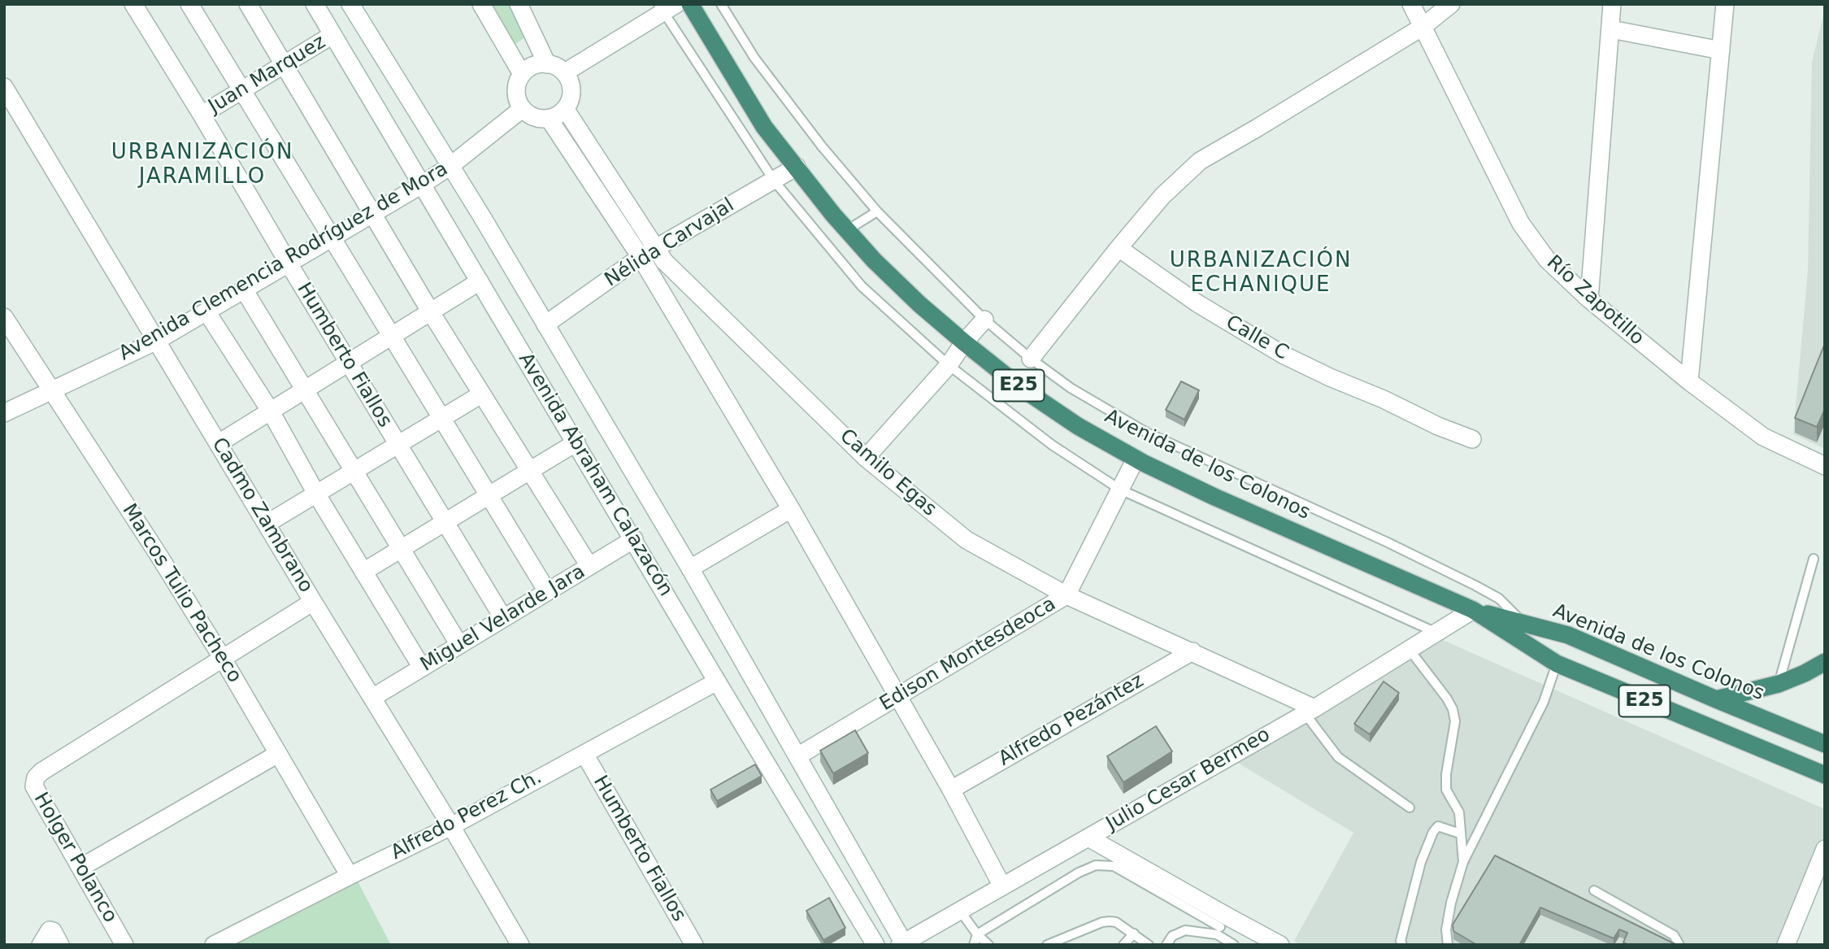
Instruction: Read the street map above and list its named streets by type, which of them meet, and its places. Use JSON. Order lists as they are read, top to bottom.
{
  "streets": {
    "highway": ["E25", "Avenida de los Colonos"],
    "street": [
      "Juan Marquez",
      "Nélida Carvajal",
      "Avenida Clemencia Rodríguez de Mora",
      "Río Zapotillo",
      "Calle C",
      "Humberto Fiallos",
      "Camilo Egas",
      "Avenida Abraham Calazacón",
      "Cadmo Zambrano",
      "Marcos Tulio Pacheco",
      "Miguel Velarde Jara",
      "Edison Montesdeoca",
      "Alfredo Pezántez",
      "Julio Cesar Bermeo",
      "Alfredo Perez Ch.",
      "Holger Polanco"
    ]
  },
  "crossings": [
    ["Juan Marquez", "Humberto Fiallos"],
    ["Juan Marquez", "Avenida Abraham Calazacón"],
    ["Nélida Carvajal", "Avenida de los Colonos"],
    ["Nélida Carvajal", "Camilo Egas"],
    ["Nélida Carvajal", "Avenida Abraham Calazacón"],
    ["Avenida Clemencia Rodríguez de Mora", "Humberto Fiallos"],
    ["Avenida Clemencia Rodríguez de Mora", "Camilo Egas"],
    ["Avenida Clemencia Rodríguez de Mora", "Avenida Abraham Calazacón"],
    ["Avenida Clemencia Rodríguez de Mora", "Cadmo Zambrano"],
    ["Avenida Clemencia Rodríguez de Mora", "Marcos Tulio Pacheco"],
    ["Humberto Fiallos", "Miguel Velarde Jara"],
    ["Humberto Fiallos", "Alfredo Perez Ch."],
    ["Avenida de los Colonos", "Edison Montesdeoca"],
    ["Avenida de los Colonos", "Julio Cesar Bermeo"],
    ["Camilo Egas", "Edison Montesdeoca"],
    ["Camilo Egas", "Alfredo Pezántez"],
    ["Camilo Egas", "Julio Cesar Bermeo"],
    ["Avenida Abraham Calazacón", "Miguel Velarde Jara"],
    ["Avenida Abraham Calazacón", "Edison Montesdeoca"],
    ["Avenida Abraham Calazacón", "Julio Cesar Bermeo"],
    ["Avenida Abraham Calazacón", "Alfredo Perez Ch."],
    ["Cadmo Zambrano", "Miguel Velarde Jara"],
    ["Cadmo Zambrano", "Alfredo Perez Ch."],
    ["Marcos Tulio Pacheco", "Alfredo Perez Ch."],
    ["Marcos Tulio Pacheco", "Holger Polanco"]
  ],
  "districts": ["URBANIZACIÓN JARAMILLO", "URBANIZACIÓN ECHANIQUE"]
}
